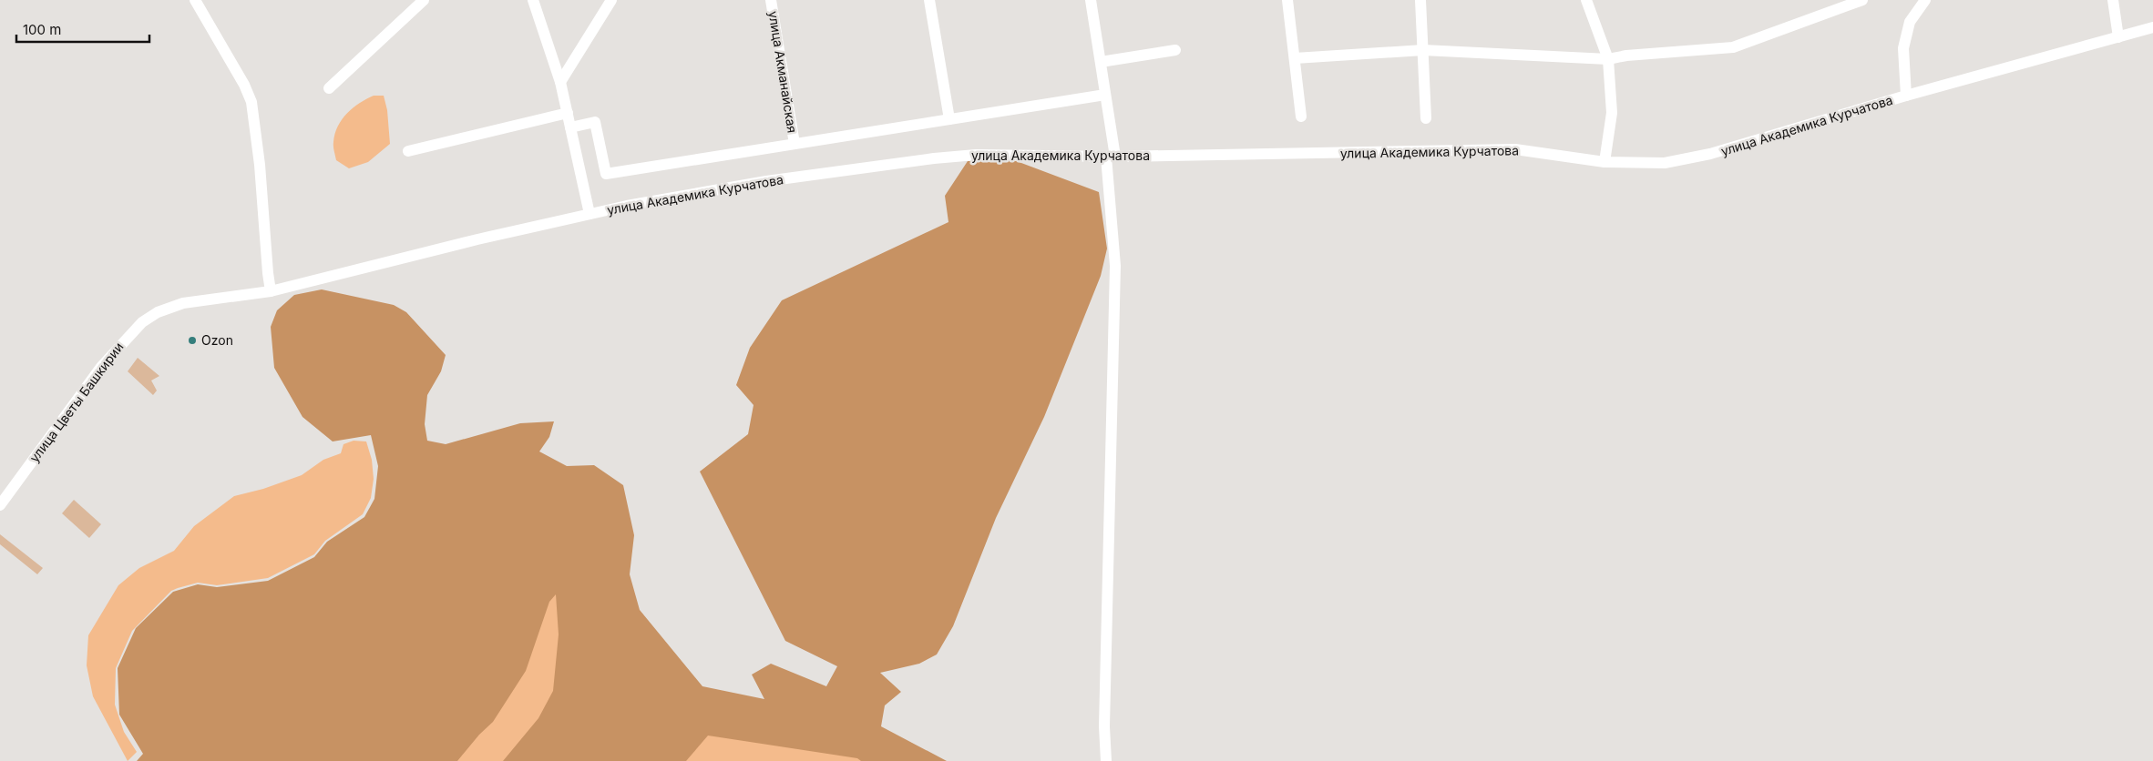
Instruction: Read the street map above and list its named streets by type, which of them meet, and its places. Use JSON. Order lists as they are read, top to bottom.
{
  "streets": {
    "street": ["улица Акманайская", "улица Академика Курчатова", "улица Цветы Башкирии"]
  },
  "crossings": [
    ["улица Академика Курчатова", "улица Цветы Башкирии"]
  ],
  "places": ["Ozon"],
  "scale_bar": "100 m"
}
